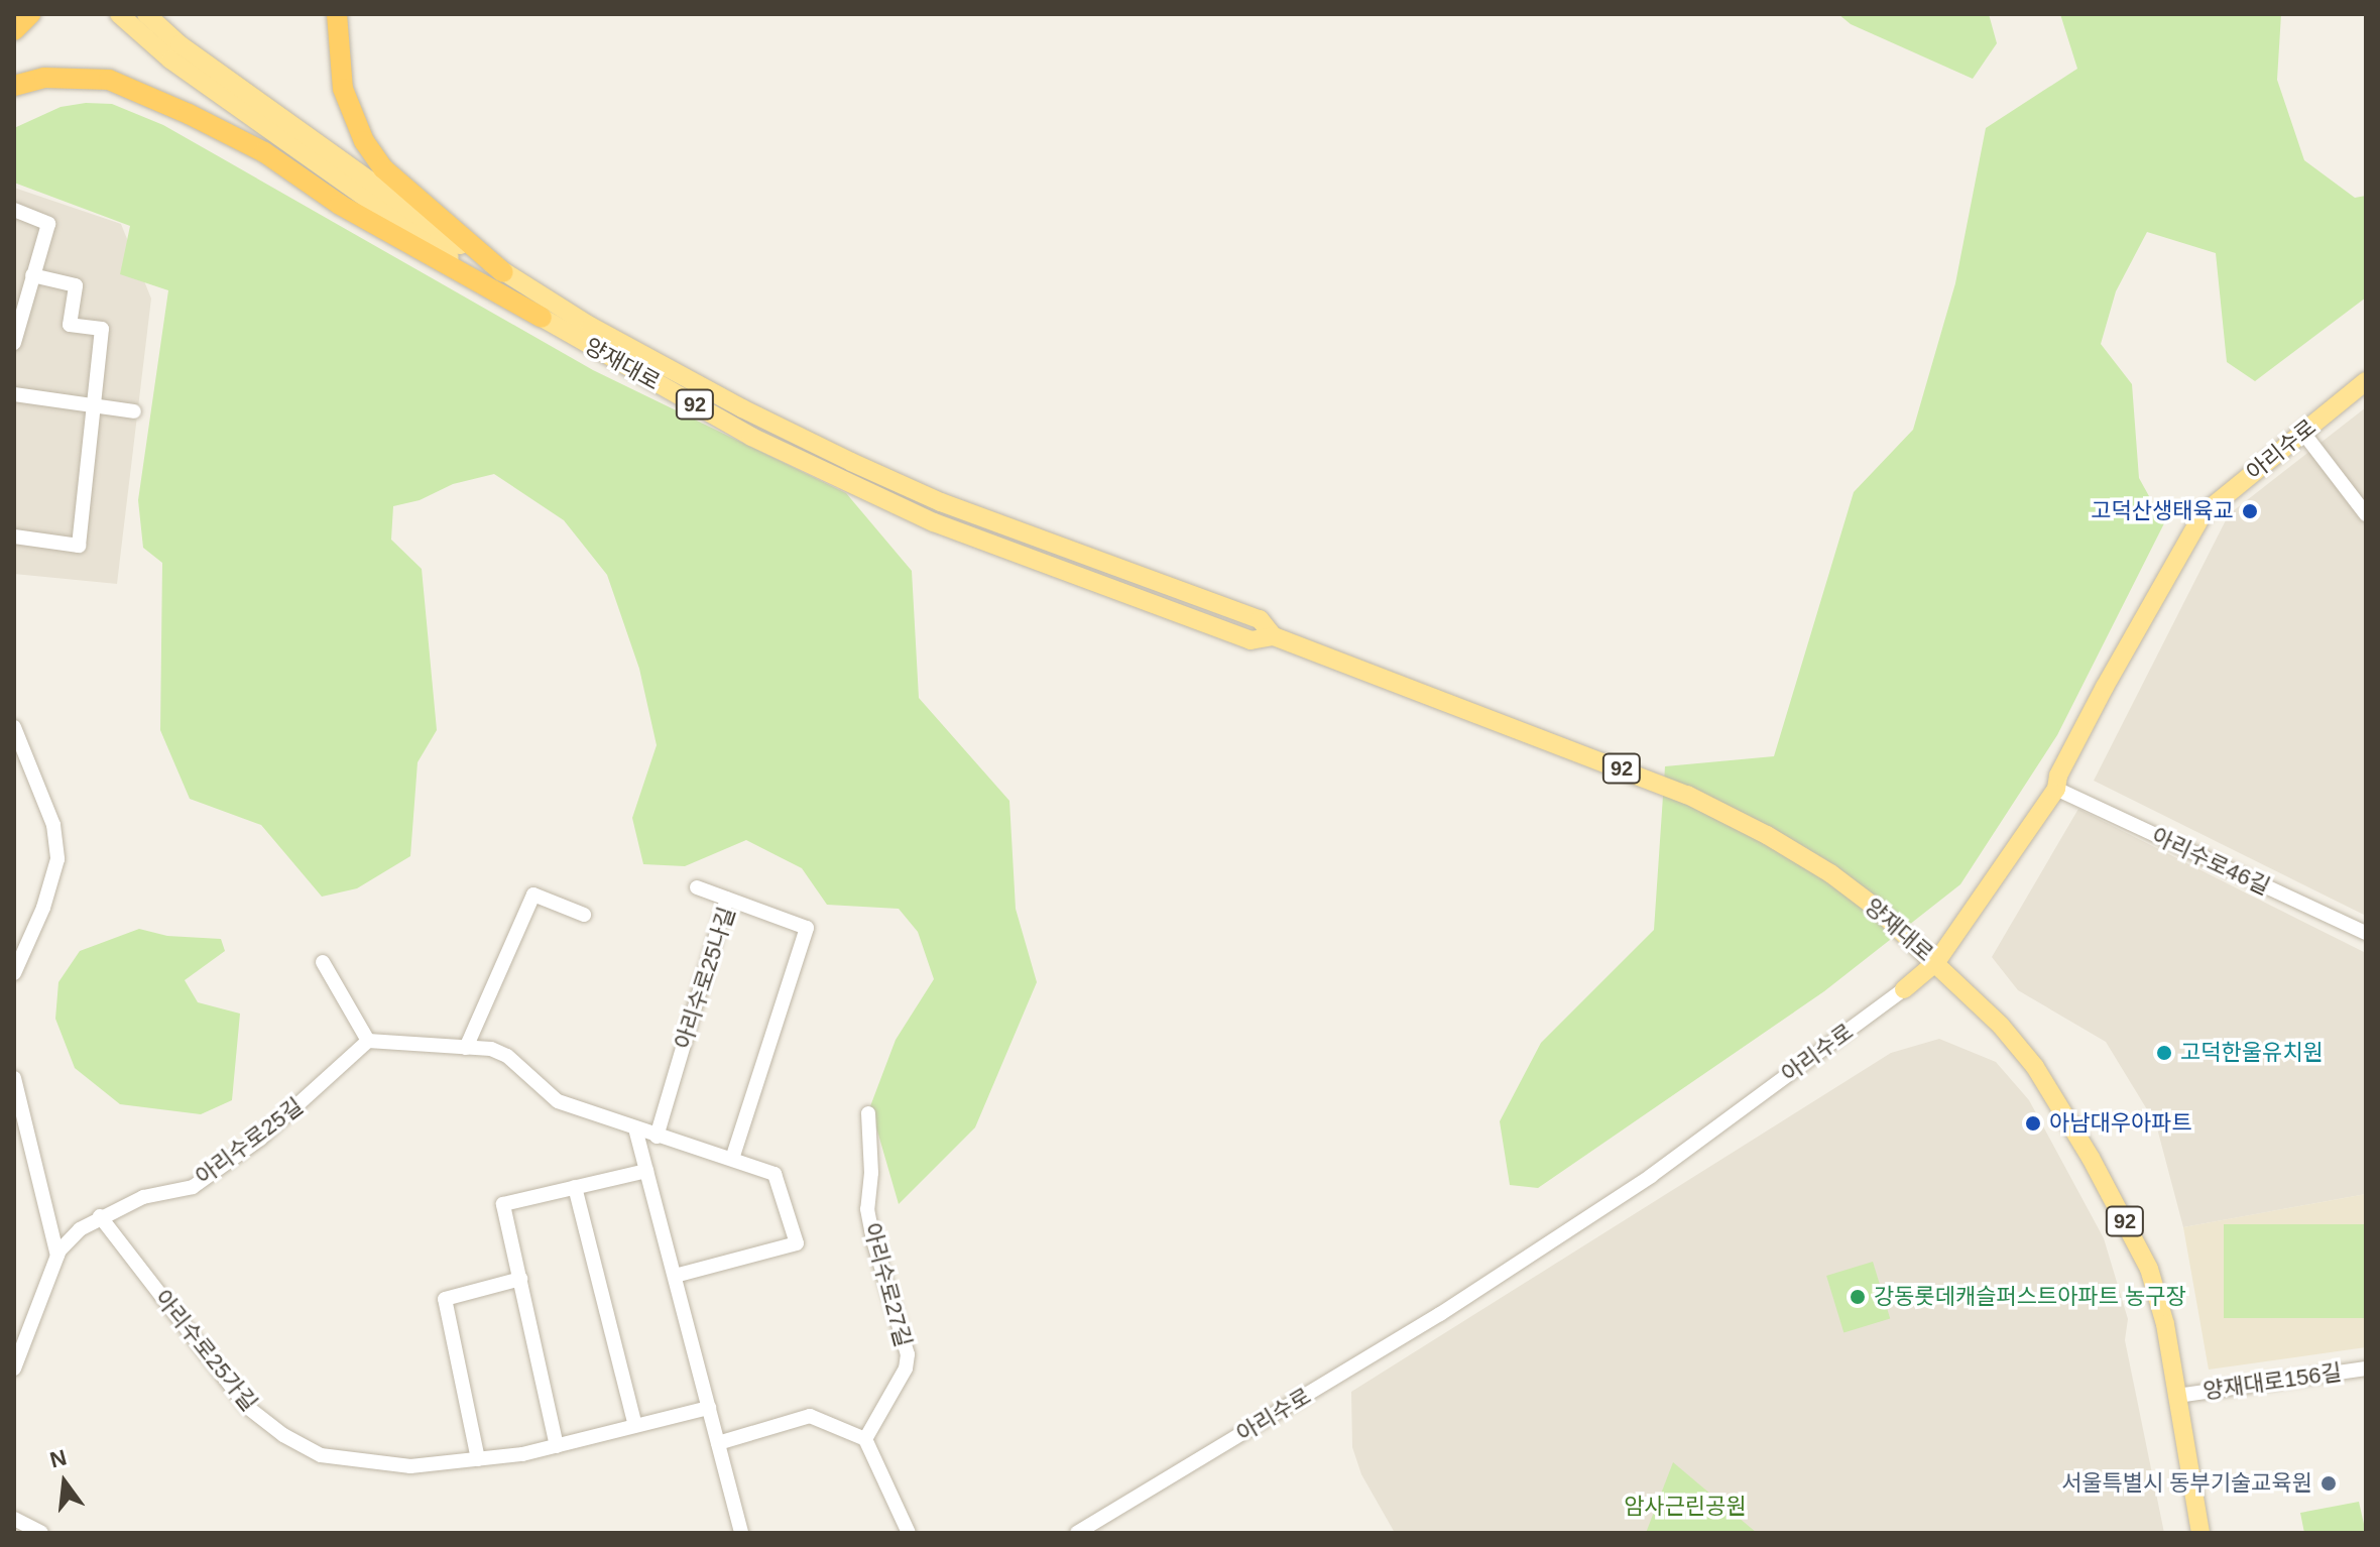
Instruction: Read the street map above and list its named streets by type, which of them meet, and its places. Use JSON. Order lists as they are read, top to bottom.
{
  "streets": {
    "main road": ["양재대로", "92", "아리수로"],
    "street": [
      "아리수로46길",
      "아리수로25나길",
      "아리수로25길",
      "아리수로27길",
      "아리수로25가길",
      "양재대로156길"
    ]
  },
  "crossings": [
    ["양재대로", "아리수로"],
    ["양재대로", "양재대로156길"],
    ["아리수로", "아리수로46길"],
    ["아리수로25길", "아리수로25가길"]
  ],
  "parks": ["암사근린공원"],
  "places": [
    "고덕산생태육교",
    "고덕한울유치원",
    "아남대우아파트",
    "강동롯데캐슬퍼스트아파트 농구장",
    "서울특별시 동부기술교육원"
  ],
  "north": "top"
}
